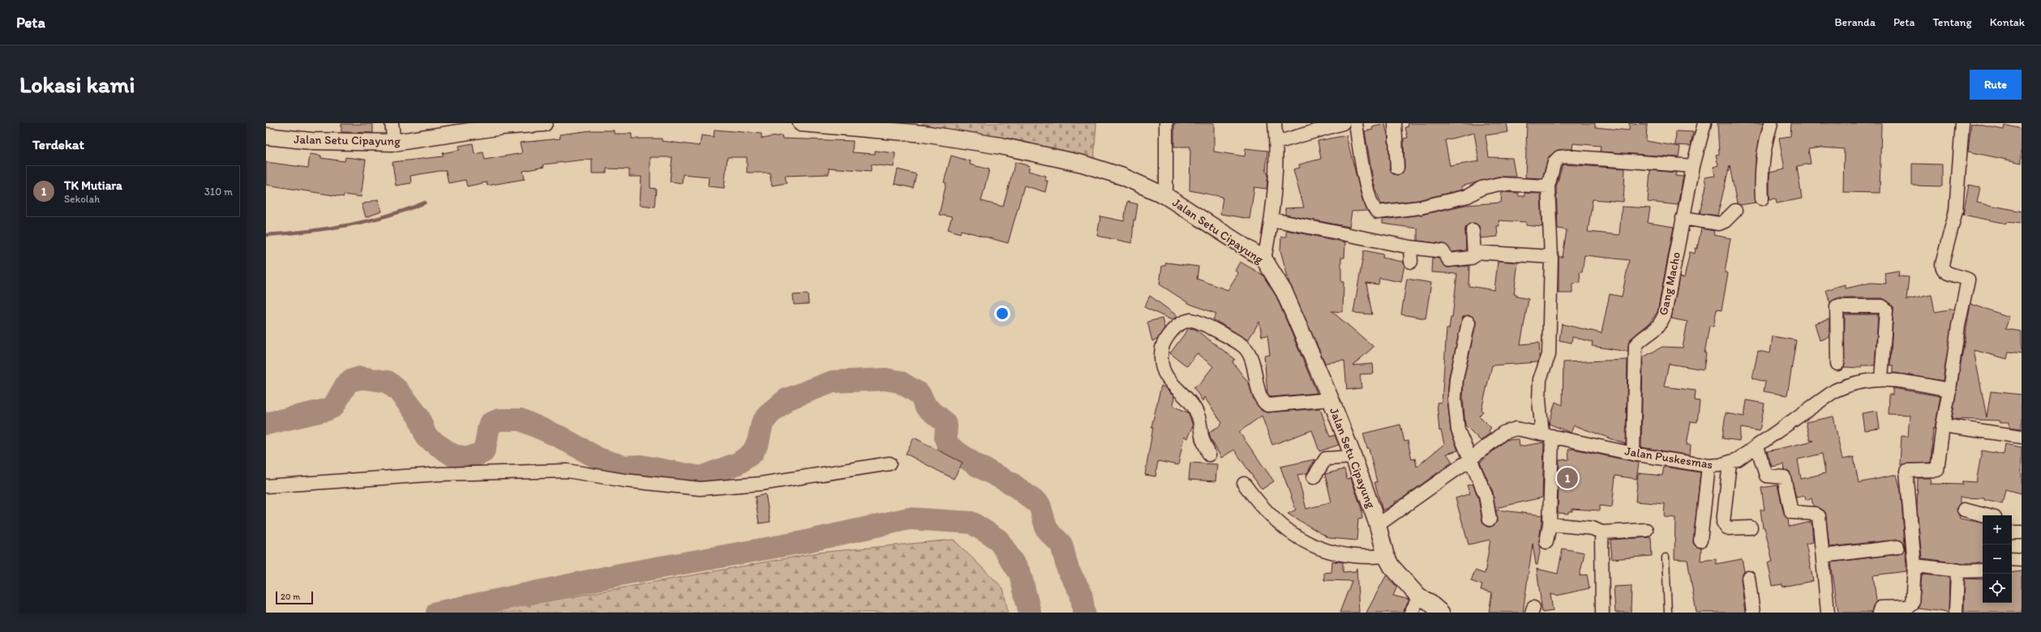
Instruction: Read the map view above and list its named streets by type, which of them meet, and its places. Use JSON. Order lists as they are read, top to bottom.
{
  "streets": {
    "street": ["Jalan Setu Cipayung", "Gang Macho", "Jalan Puskesmas"]
  },
  "crossings": [
    ["Jalan Setu Cipayung", "Jalan Puskesmas"],
    ["Gang Macho", "Jalan Puskesmas"]
  ],
  "scale_bar": "20 m",
  "page": {
    "header": "Peta",
    "nav": [
      "Beranda",
      "Peta",
      "Tentang",
      "Kontak"
    ],
    "buttons": "Rute",
    "title": "Lokasi kami",
    "heading": "Terdekat",
    "list": [
      {
        "mark": "1",
        "name": "TK Mutiara",
        "note": "Sekolah",
        "value": "310 m"
      }
    ],
    "pins": "1",
    "map_buttons": ["+", "−"],
    "scale": "20 m"
  }
}
